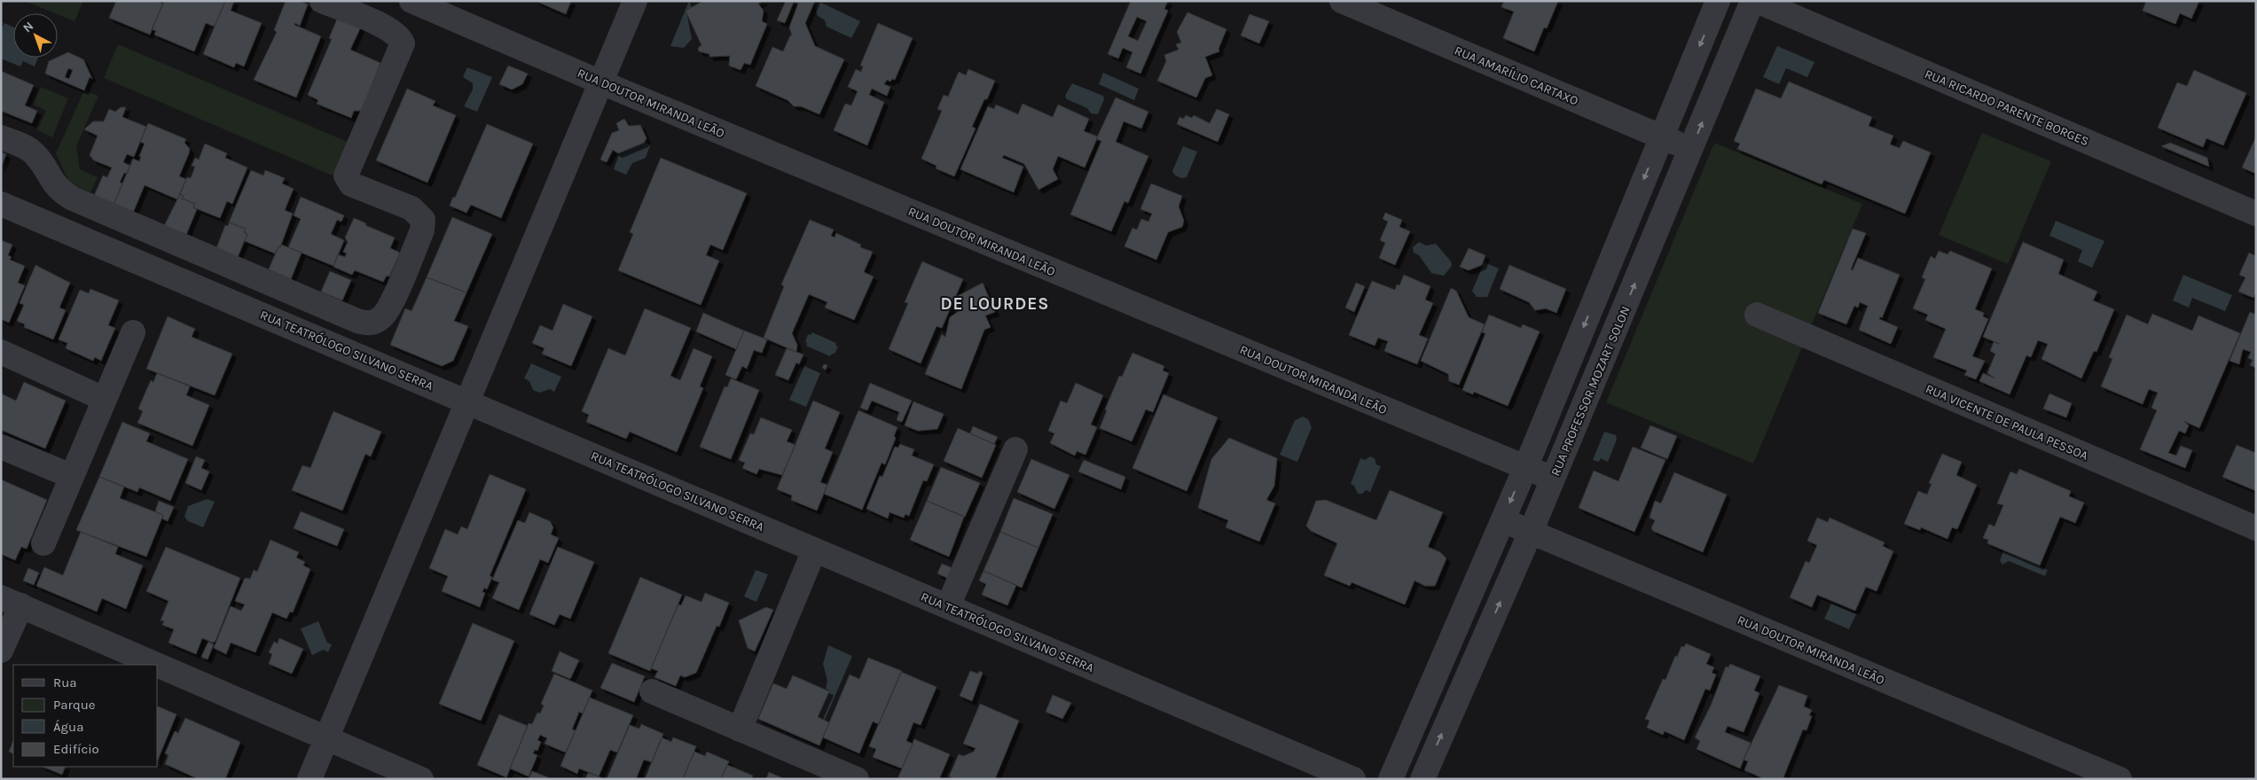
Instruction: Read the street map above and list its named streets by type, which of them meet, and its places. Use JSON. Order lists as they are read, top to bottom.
{
  "streets": {
    "street": [
      "RUA AMARÍLIO CARTAXO",
      "RUA DOUTOR MIRANDA LEÃO",
      "RUA RICARDO PARENTE BORGES",
      "RUA TEATRÓLOGO SILVANO SERRA",
      "RUA PROFESSOR MOZART SOLON",
      "RUA VICENTE DE PAULA PESSOA"
    ]
  },
  "crossings": [
    ["RUA AMARÍLIO CARTAXO", "RUA PROFESSOR MOZART SOLON"],
    ["RUA DOUTOR MIRANDA LEÃO", "RUA PROFESSOR MOZART SOLON"]
  ],
  "districts": ["DE LOURDES"],
  "legend": [
    "Rua",
    "Parque",
    "Água",
    "Edifício"
  ],
  "north": "top left"
}
